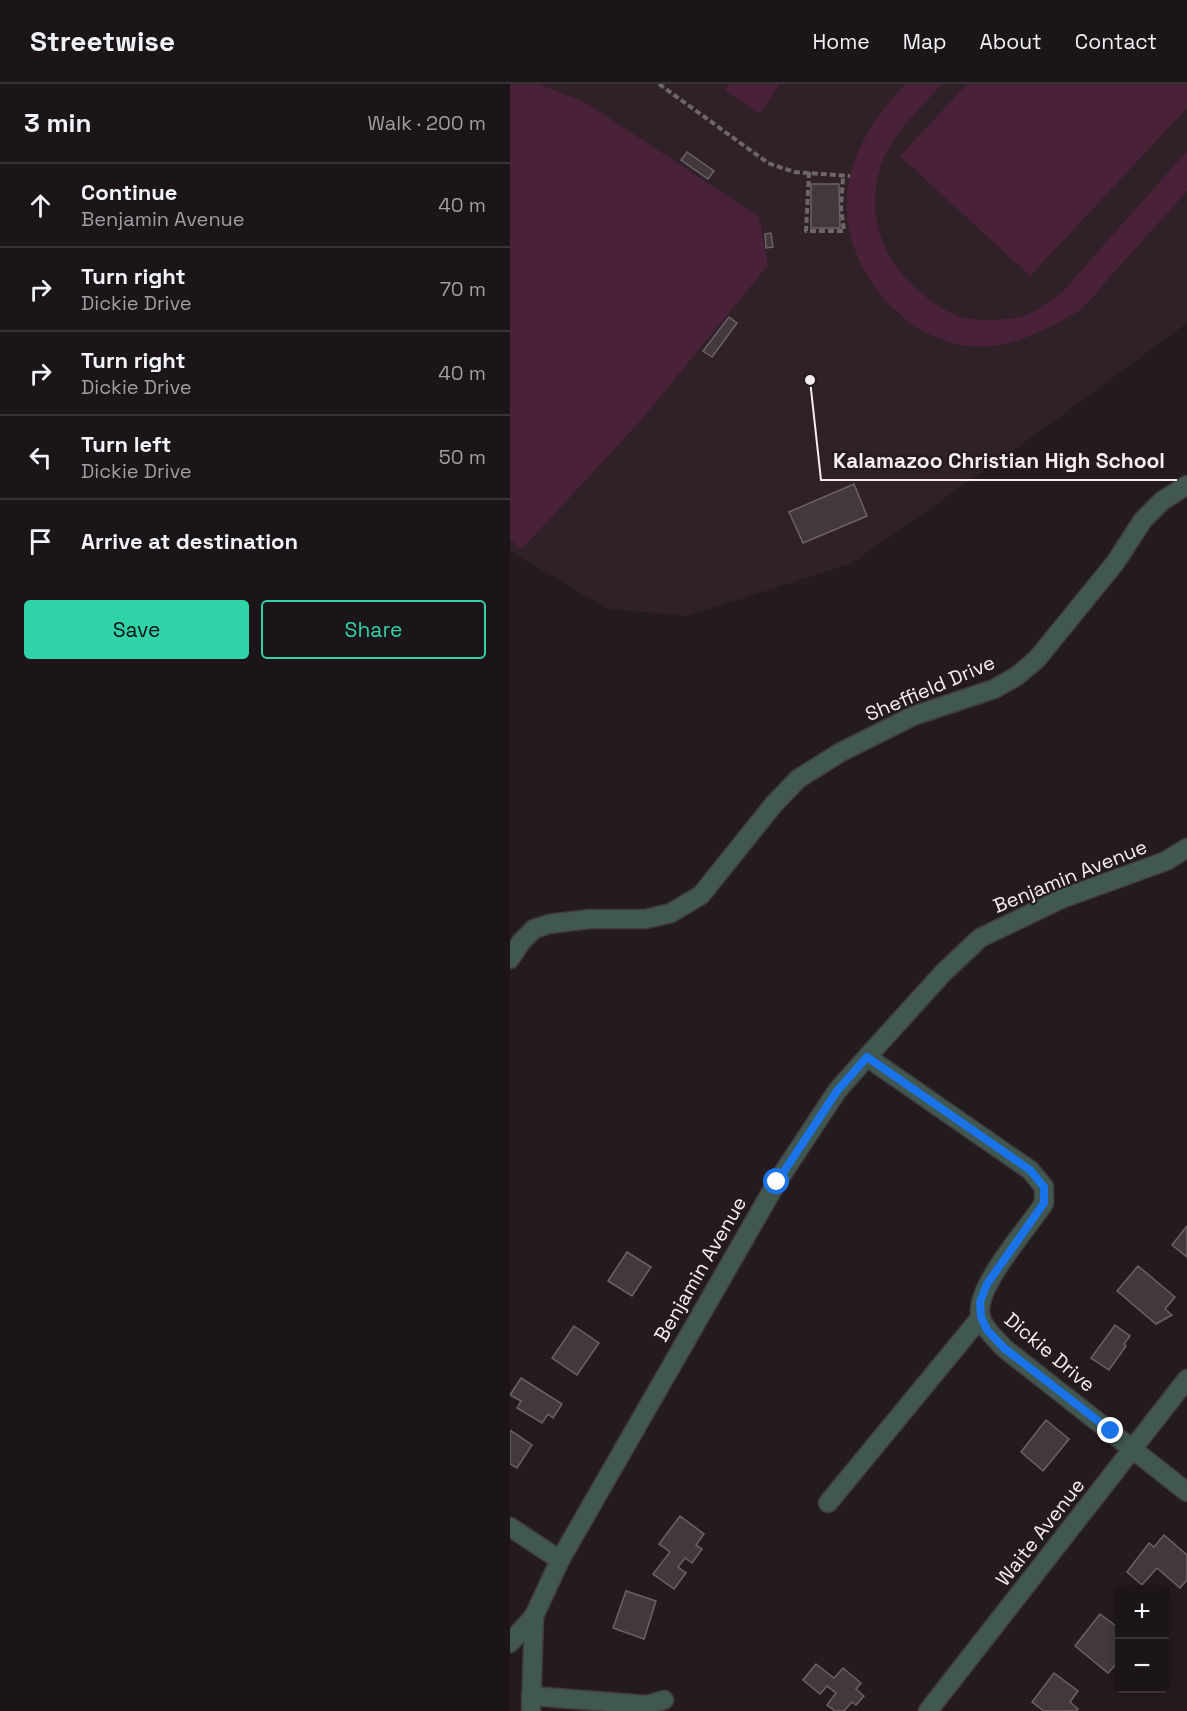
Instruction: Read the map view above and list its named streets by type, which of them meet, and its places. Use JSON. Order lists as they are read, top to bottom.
{
  "streets": {
    "street": [
      "Sheffield Drive",
      "Benjamin Avenue",
      "Dickie Drive",
      "Waite Avenue"
    ]
  },
  "crossings": [
    ["Benjamin Avenue", "Dickie Drive"],
    ["Dickie Drive", "Waite Avenue"]
  ],
  "places": ["Kalamazoo Christian High School"],
  "page": {
    "header": "Streetwise",
    "nav": [
      "Home",
      "Map",
      "About",
      "Contact"
    ],
    "heading": ["3 min", "Walk · 200 m"],
    "list": [
      ["Continue", "Benjamin Avenue", "40 m"],
      ["Turn right", "Dickie Drive", "70 m"],
      ["Turn right", "Dickie Drive", "40 m"],
      ["Turn left", "Dickie Drive", "50 m"],
      "Arrive at destination"
    ],
    "buttons": ["Save", "Share"],
    "map_buttons": ["+", "−"]
  }
}
